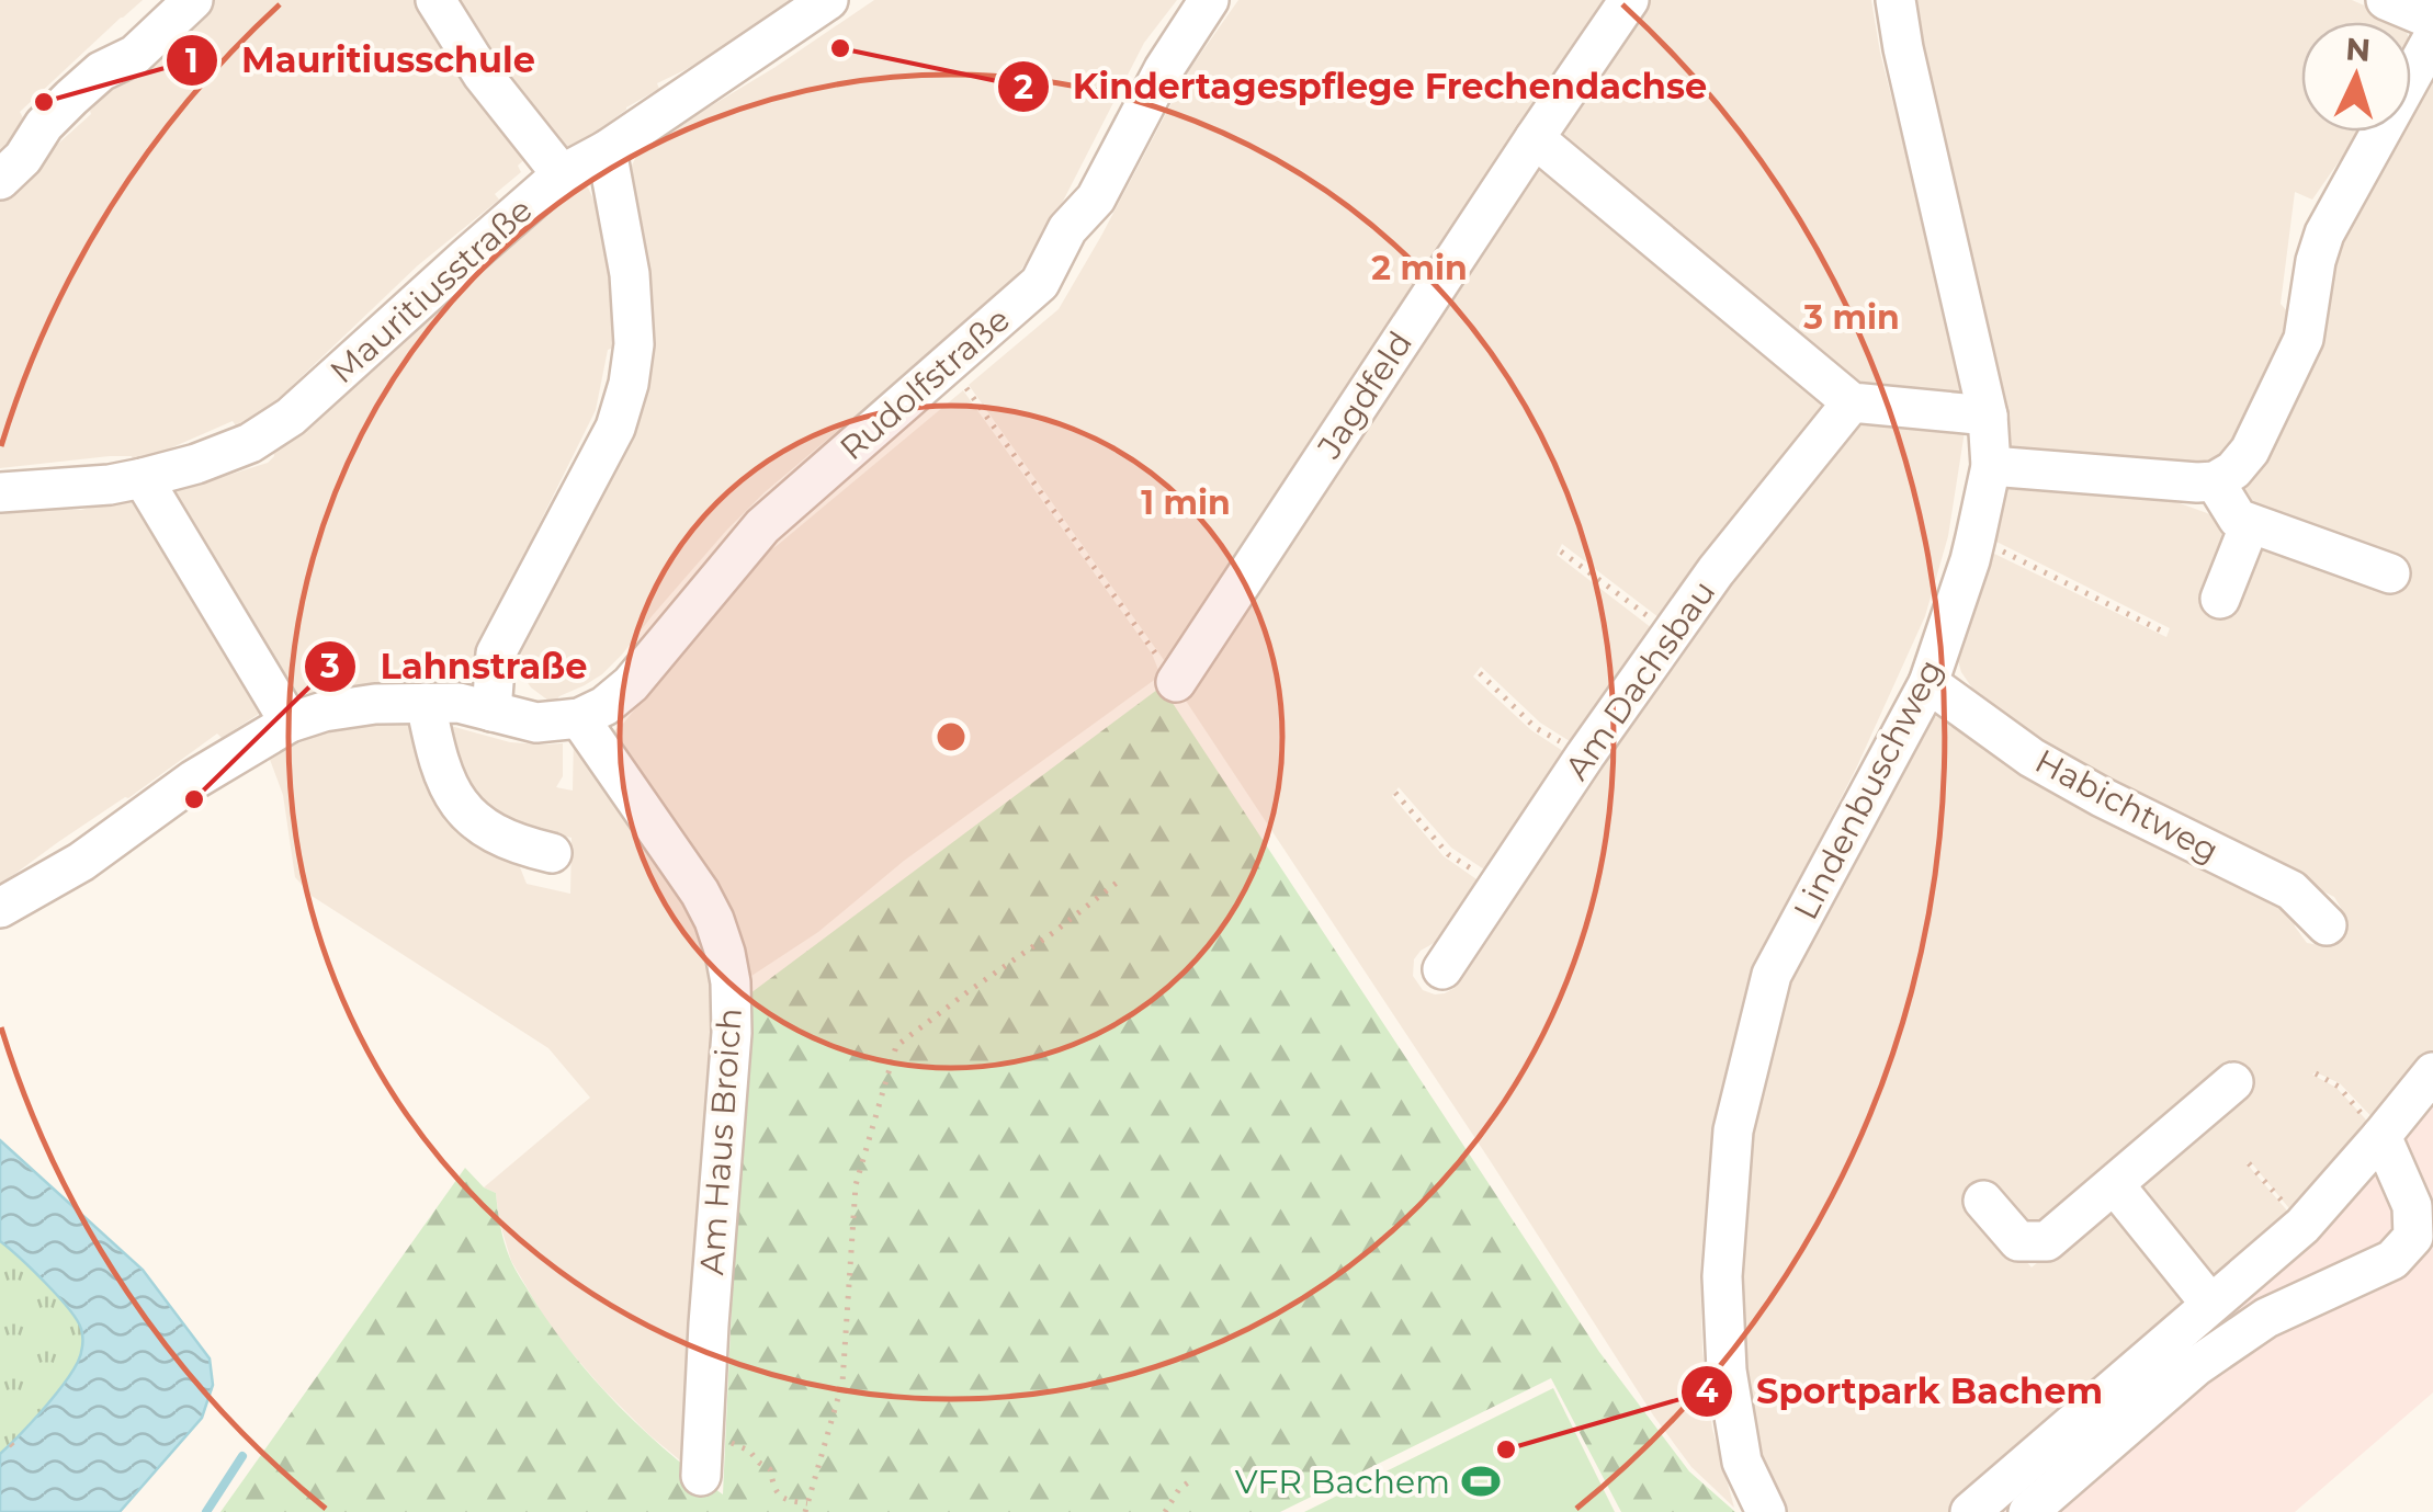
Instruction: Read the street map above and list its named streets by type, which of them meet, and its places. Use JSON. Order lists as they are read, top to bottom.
{
  "streets": {
    "street": [
      "Mauritiusstraße",
      "Rudolfstraße",
      "Jagdfeld",
      "Am Dachsbau",
      "Lindenbuschweg",
      "Habichtweg",
      "Am Haus Broich"
    ]
  },
  "crossings": [
    ["Rudolfstraße", "Am Haus Broich"],
    ["Lindenbuschweg", "Habichtweg"]
  ],
  "places": {
    "other": [
      "Kindertagespflege Frechendachse",
      "Mauritiusschule",
      "Lahnstraße",
      "Sportpark Bachem"
    ],
    "sports": ["VFR Bachem"]
  },
  "north": "top",
  "rings": ["2 min", "3 min", "1 min"]
}
